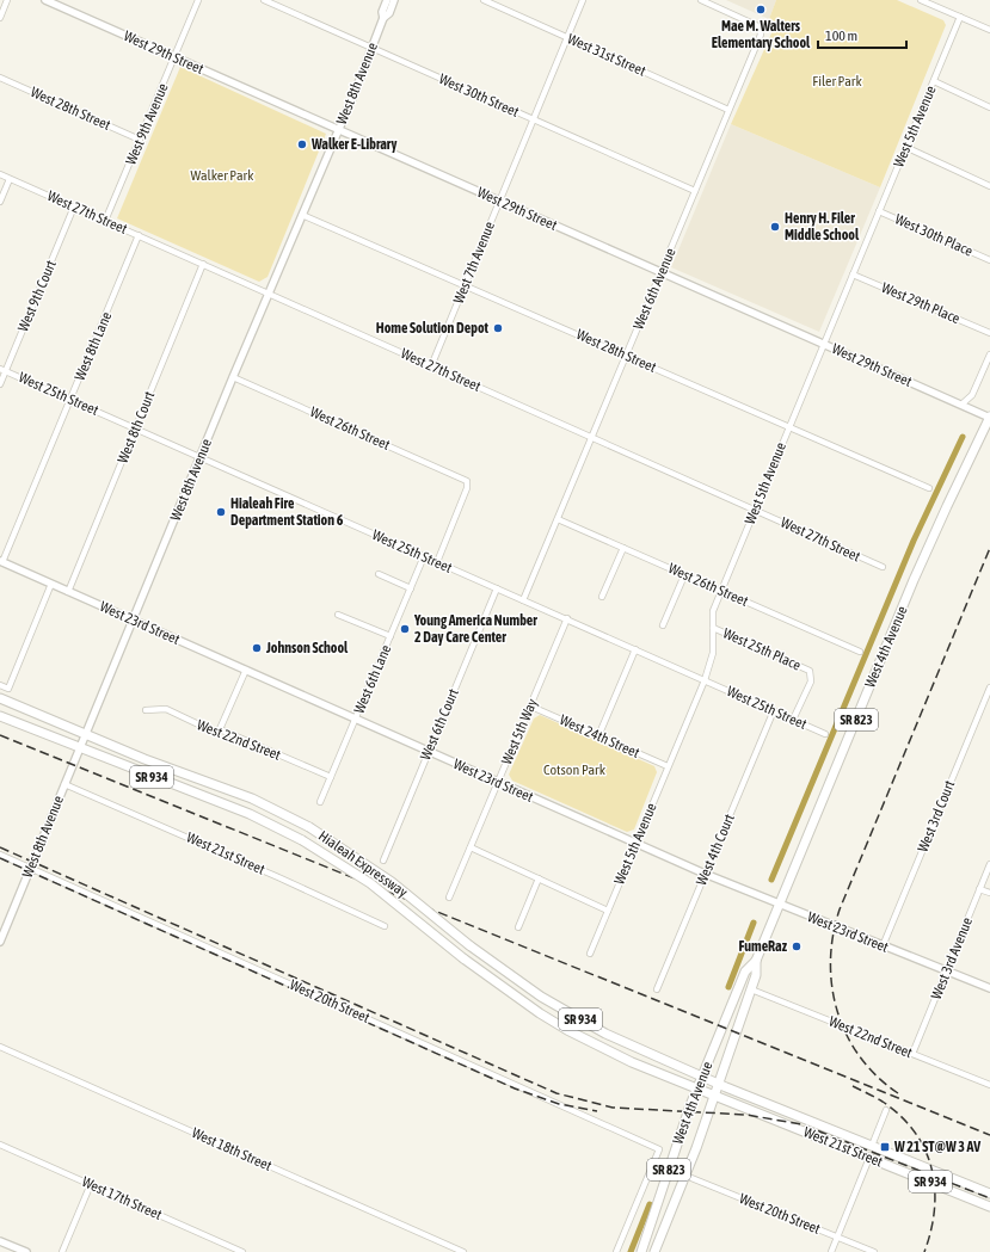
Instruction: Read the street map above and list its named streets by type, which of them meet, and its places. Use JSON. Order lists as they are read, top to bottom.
{
  "streets": {
    "main road": [
      "West 4th Avenue",
      "SR 823",
      "SR 934",
      "West 21st Street",
      "Hialeah Expressway"
    ],
    "street": [
      "West 29th Street",
      "West 31st Street",
      "West 8th Avenue",
      "West 30th Street",
      "West 28th Street",
      "West 9th Avenue",
      "West 5th Avenue",
      "West 27th Street",
      "West 30th Place",
      "West 7th Avenue",
      "West 6th Avenue",
      "West 9th Court",
      "West 29th Place",
      "West 8th Lane",
      "West 25th Street",
      "West 8th Court",
      "West 26th Street",
      "West 23rd Street",
      "West 25th Place",
      "West 6th Lane",
      "West 6th Court",
      "West 5th Way",
      "West 24th Street",
      "West 22nd Street",
      "West 3rd Court",
      "West 4th Court",
      "West 3rd Avenue",
      "West 20th Street",
      "West 18th Street",
      "West 17th Street"
    ]
  },
  "crossings": [
    ["West 29th Street", "West 8th Avenue"],
    ["West 29th Street", "West 9th Avenue"],
    ["West 29th Street", "West 5th Avenue"],
    ["West 29th Street", "West 7th Avenue"],
    ["West 29th Street", "West 6th Avenue"],
    ["West 29th Street", "West 4th Avenue"],
    ["West 31st Street", "West 7th Avenue"],
    ["West 31st Street", "West 6th Avenue"],
    ["West 8th Avenue", "West 30th Street"],
    ["West 8th Avenue", "West 28th Street"],
    ["West 8th Avenue", "West 27th Street"],
    ["West 8th Avenue", "West 25th Street"],
    ["West 8th Avenue", "West 26th Street"],
    ["West 8th Avenue", "West 23rd Street"],
    ["West 8th Avenue", "West 21st Street"],
    ["West 8th Avenue", "Hialeah Expressway"],
    ["West 8th Avenue", "West 20th Street"],
    ["West 30th Street", "West 7th Avenue"],
    ["West 30th Street", "West 6th Avenue"],
    ["West 28th Street", "West 9th Avenue"],
    ["West 28th Street", "West 5th Avenue"],
    ["West 28th Street", "West 7th Avenue"],
    ["West 28th Street", "West 6th Avenue"],
    ["West 9th Avenue", "West 27th Street"],
    ["West 5th Avenue", "West 27th Street"],
    ["West 5th Avenue", "West 30th Place"],
    ["West 5th Avenue", "West 29th Place"],
    ["West 5th Avenue", "West 25th Street"],
    ["West 5th Avenue", "West 26th Street"],
    ["West 5th Avenue", "West 23rd Street"],
    ["West 5th Avenue", "West 25th Place"],
    ["West 5th Avenue", "West 24th Street"],
    ["West 27th Street", "West 7th Avenue"],
    ["West 27th Street", "West 6th Avenue"],
    ["West 27th Street", "West 9th Court"],
    ["West 27th Street", "West 8th Lane"],
    ["West 27th Street", "West 8th Court"],
    ["West 6th Avenue", "West 25th Street"],
    ["West 6th Avenue", "West 26th Street"],
    ["West 9th Court", "West 25th Street"],
    ["West 8th Lane", "West 25th Street"],
    ["West 8th Lane", "West 23rd Street"],
    ["West 25th Street", "West 8th Court"],
    ["West 25th Street", "West 26th Street"],
    ["West 25th Street", "West 25th Place"],
    ["West 25th Street", "West 6th Lane"],
    ["West 25th Street", "West 6th Court"],
    ["West 25th Street", "West 5th Way"],
    ["West 25th Street", "West 4th Court"],
    ["West 8th Court", "West 23rd Street"],
    ["West 23rd Street", "West 4th Avenue"],
    ["West 23rd Street", "West 6th Lane"],
    ["West 23rd Street", "West 6th Court"],
    ["West 23rd Street", "West 5th Way"],
    ["West 23rd Street", "West 3rd Court"],
    ["West 23rd Street", "West 4th Court"],
    ["West 23rd Street", "West 3rd Avenue"],
    ["West 4th Avenue", "West 22nd Street"],
    ["West 4th Avenue", "West 21st Street"],
    ["West 4th Avenue", "Hialeah Expressway"],
    ["West 4th Avenue", "West 20th Street"],
    ["West 6th Lane", "West 22nd Street"],
    ["West 5th Way", "West 24th Street"],
    ["West 22nd Street", "West 3rd Avenue"],
    ["West 21st Street", "Hialeah Expressway"]
  ],
  "parks": ["Filer Park", "Walker Park", "Cotson Park"],
  "places": {
    "other": [
      "Mae M. Walters Elementary School",
      "Walker E-Library",
      "Henry H. Filer Middle School",
      "Home Solution Depot",
      "Hialeah Fire Department Station 6",
      "Young America Number 2 Day Care Center",
      "Johnson School",
      "FumeRaz"
    ],
    "transit": ["W 21 ST@W 3 AV"]
  },
  "scale_bar": "100 m"
}
